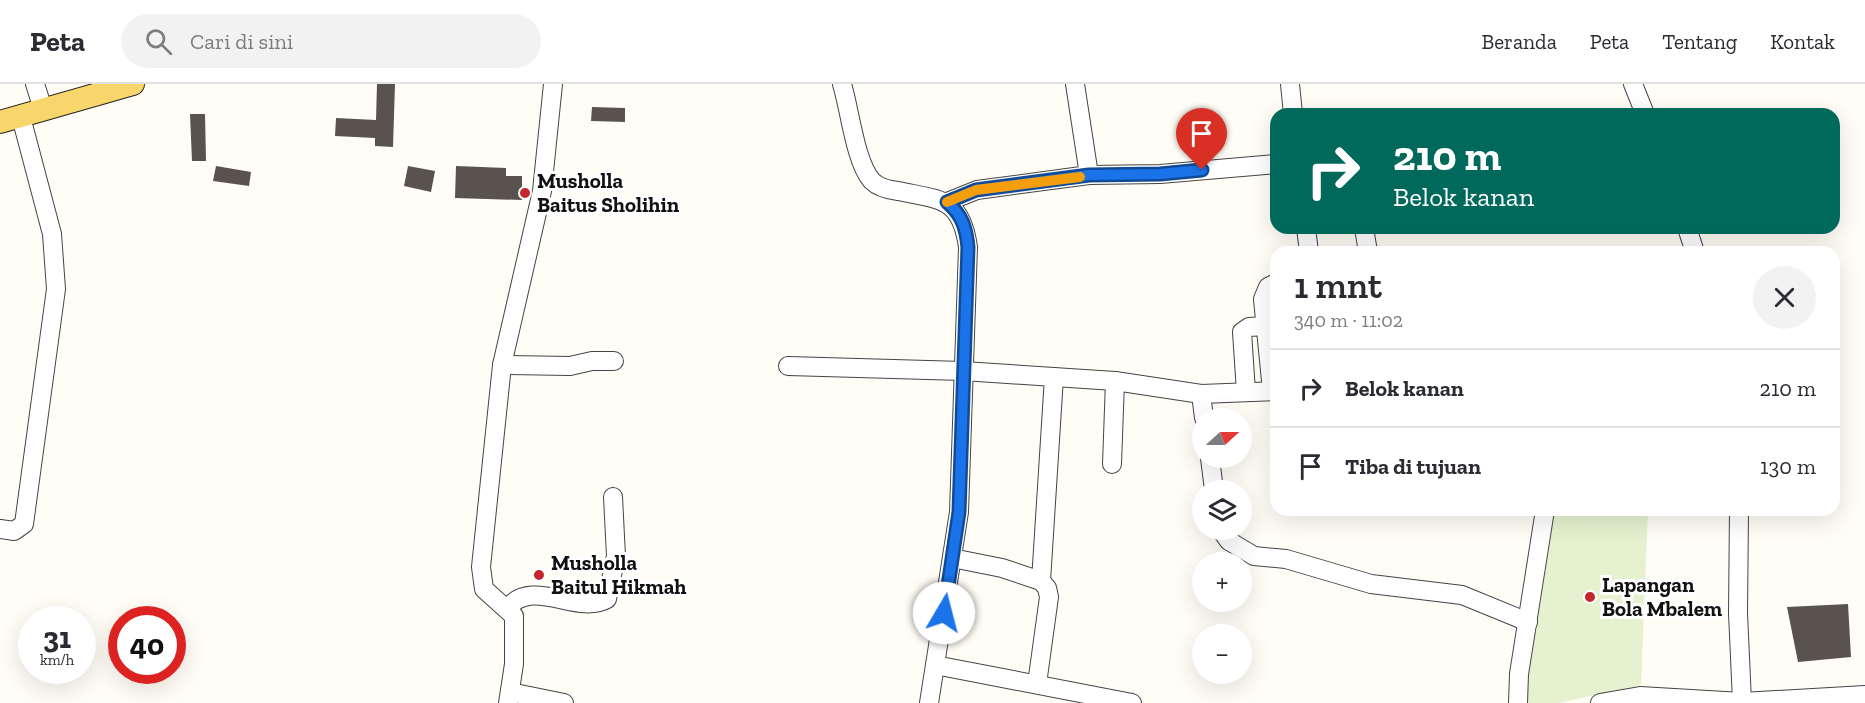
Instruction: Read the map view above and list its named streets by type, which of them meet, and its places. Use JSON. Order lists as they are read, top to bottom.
{
  "places": ["Musholla Baitus Sholihin", "Musholla Baitul Hikmah", "Lapangan Bola Mbalem"],
  "north": "right",
  "page": {
    "header": "Peta",
    "search": "Cari di sini",
    "nav": [
      "Beranda",
      "Peta",
      "Tentang",
      "Kontak"
    ],
    "turn": ["210 m", "Belok kanan"],
    "heading": ["1 mnt", "340 m · 11:02"],
    "list": [
      {
        "name": "Belok kanan",
        "value": "210 m"
      },
      {
        "name": "Tiba di tujuan",
        "value": "130 m"
      }
    ],
    "map_buttons": ["+", "−"],
    "speed": "31 km/h",
    "limit": "40"
  }
}
